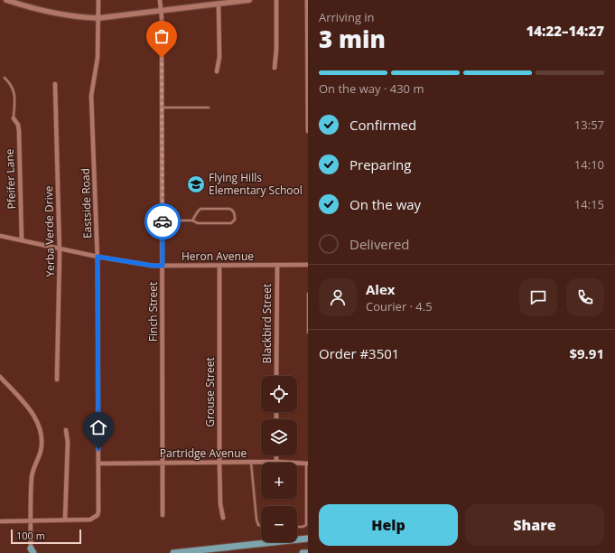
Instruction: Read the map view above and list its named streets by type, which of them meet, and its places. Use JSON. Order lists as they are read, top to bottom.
{
  "streets": {
    "street": [
      "Pfeifer Lane",
      "Eastside Road",
      "Yerba Verde Drive",
      "Heron Avenue",
      "Finch Street",
      "Blackbird Street",
      "Grouse Street",
      "Partridge Avenue"
    ]
  },
  "crossings": [
    ["Pfeifer Lane", "Heron Avenue"],
    ["Eastside Road", "Heron Avenue"],
    ["Eastside Road", "Partridge Avenue"],
    ["Yerba Verde Drive", "Heron Avenue"],
    ["Heron Avenue", "Finch Street"],
    ["Heron Avenue", "Blackbird Street"],
    ["Heron Avenue", "Grouse Street"],
    ["Finch Street", "Partridge Avenue"],
    ["Grouse Street", "Partridge Avenue"]
  ],
  "places": {
    "school or university": ["Flying Hills Elementary School"]
  },
  "scale_bar": "100 m",
  "page": {
    "heading": ["3 min", "Arriving in", "14:22–14:27"],
    "panel": [
      "Alex",
      "Courier · 4.5",
      "Order #3501",
      "$9.91"
    ],
    "bar": "On the way · 430 m",
    "list": [
      ["Confirmed", "13:57"],
      ["Preparing", "14:10"],
      ["On the way", "14:15"],
      "Delivered"
    ],
    "map_buttons": ["+", "−"],
    "buttons": ["Help", "Share"],
    "scale": "100 m"
  }
}
